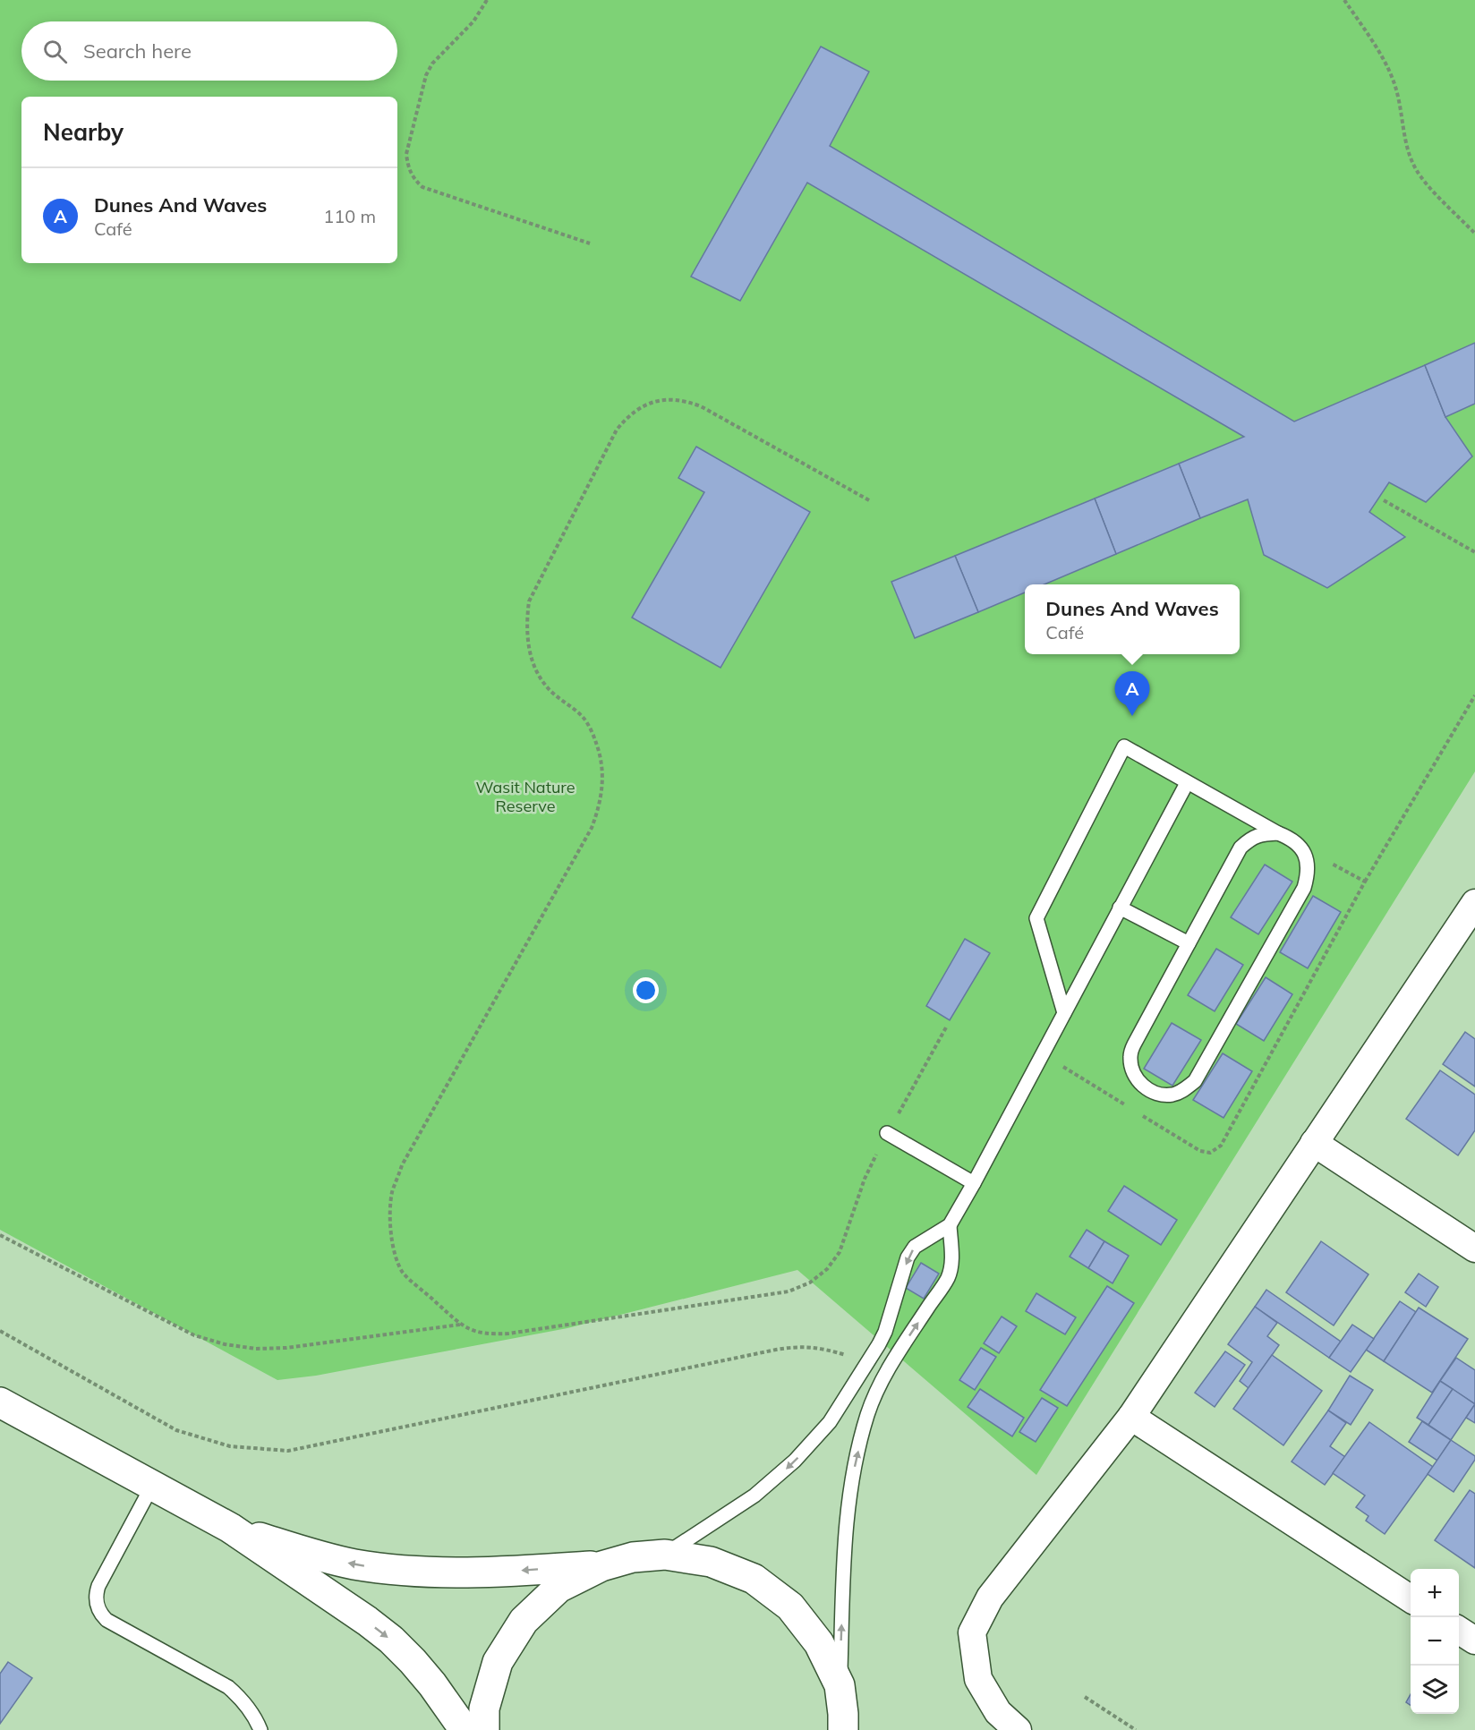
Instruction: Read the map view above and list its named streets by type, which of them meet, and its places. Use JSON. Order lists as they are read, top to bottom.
{
  "parks": ["Wasit Nature Reserve"],
  "page": {
    "search": "Search here",
    "heading": "Nearby",
    "list": [
      {
        "mark": "A",
        "name": "Dunes And Waves",
        "note": "Café",
        "value": "110 m"
      }
    ],
    "popup": ["Dunes And Waves", "Café"],
    "pins": "A",
    "map_buttons": ["+", "−"]
  }
}
